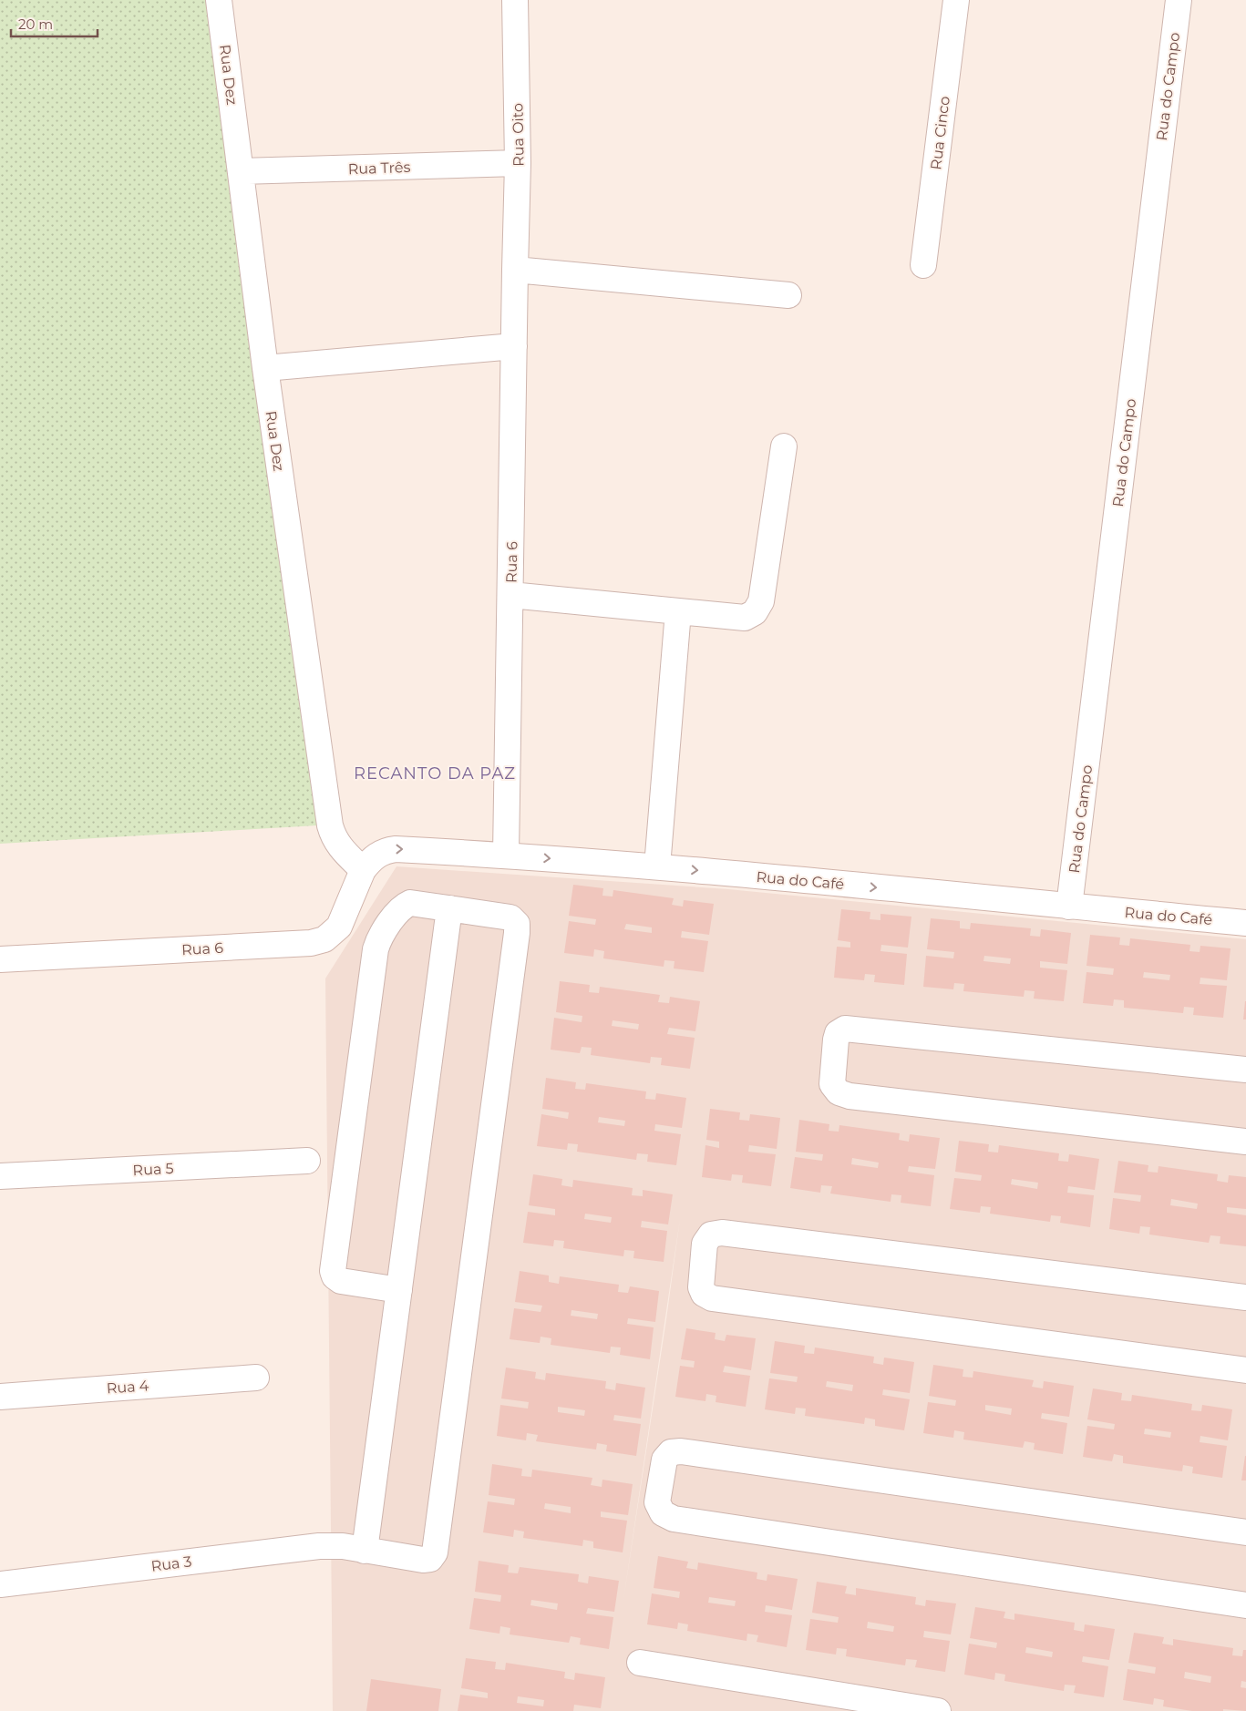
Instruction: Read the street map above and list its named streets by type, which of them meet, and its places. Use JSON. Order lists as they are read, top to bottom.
{
  "streets": {
    "street": [
      "Rua Dez",
      "Rua do Campo",
      "Rua Cinco",
      "Rua Oito",
      "Rua Três",
      "Rua 6",
      "Rua do Café",
      "Rua 5",
      "Rua 4",
      "Rua 3"
    ]
  },
  "crossings": [
    ["Rua Dez", "Rua Três"],
    ["Rua Dez", "Rua 6"],
    ["Rua Dez", "Rua do Café"],
    ["Rua do Campo", "Rua do Café"],
    ["Rua Oito", "Rua Três"],
    ["Rua Oito", "Rua 6"],
    ["Rua 6", "Rua do Café"]
  ],
  "one_way": ["Rua do Café"],
  "districts": ["RECANTO DA PAZ"],
  "scale_bar": "20 m"
}
